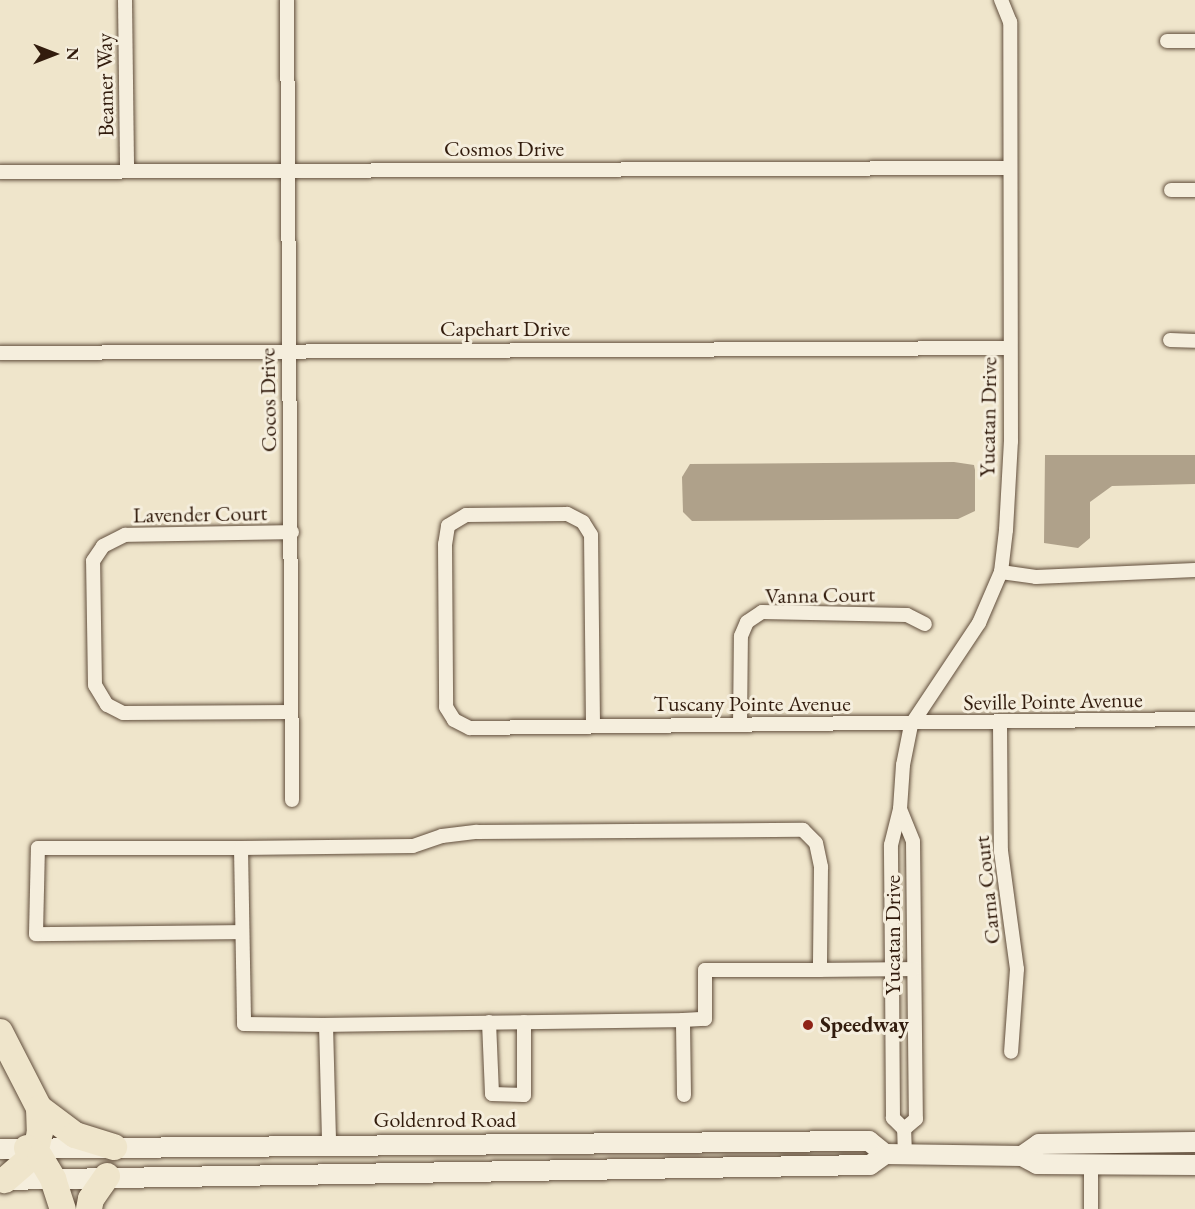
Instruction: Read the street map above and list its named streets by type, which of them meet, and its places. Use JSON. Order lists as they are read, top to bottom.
{
  "streets": {
    "main road": ["Goldenrod Road"],
    "street": [
      "Beamer Way",
      "Cosmos Drive",
      "Capehart Drive",
      "Cocos Drive",
      "Yucatan Drive",
      "Lavender Court",
      "Vanna Court",
      "Seville Pointe Avenue",
      "Tuscany Pointe Avenue",
      "Carna Court"
    ]
  },
  "crossings": [
    ["Beamer Way", "Cosmos Drive"],
    ["Cosmos Drive", "Cocos Drive"],
    ["Cosmos Drive", "Yucatan Drive"],
    ["Capehart Drive", "Cocos Drive"],
    ["Capehart Drive", "Yucatan Drive"],
    ["Cocos Drive", "Lavender Court"],
    ["Yucatan Drive", "Seville Pointe Avenue"],
    ["Yucatan Drive", "Tuscany Pointe Avenue"],
    ["Yucatan Drive", "Goldenrod Road"],
    ["Vanna Court", "Tuscany Pointe Avenue"],
    ["Seville Pointe Avenue", "Tuscany Pointe Avenue"],
    ["Seville Pointe Avenue", "Carna Court"]
  ],
  "places": ["Speedway"],
  "north": "right"
}
